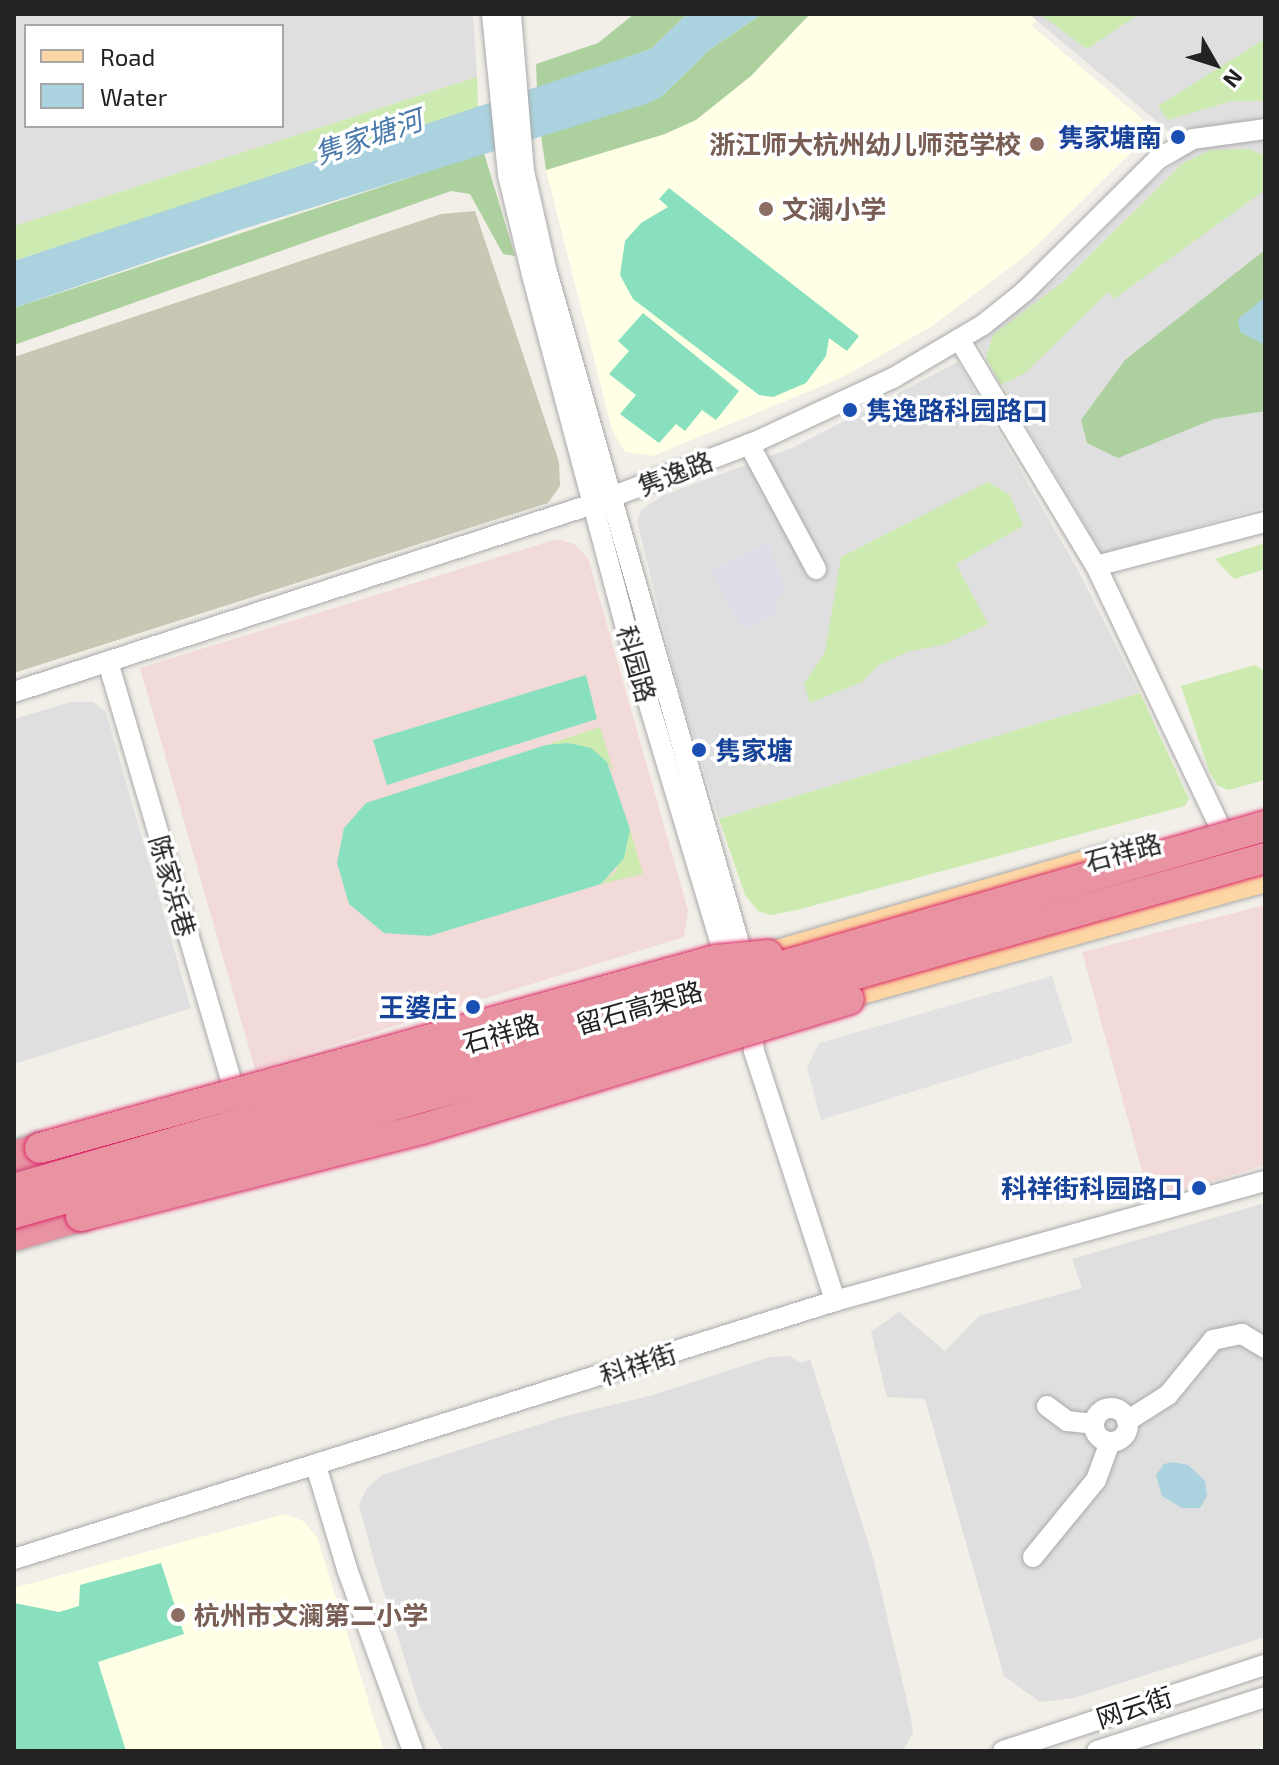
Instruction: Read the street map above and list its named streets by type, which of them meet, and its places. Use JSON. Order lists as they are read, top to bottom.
{
  "streets": {
    "highway": ["留石高架路"],
    "main road": ["石祥路"],
    "street": [
      "隽逸路",
      "科园路",
      "陈家浜巷",
      "科祥街",
      "网云街"
    ]
  },
  "crossings": [
    ["隽逸路", "科园路"],
    ["隽逸路", "陈家浜巷"],
    ["科园路", "石祥路"],
    ["科园路", "科祥街"],
    ["石祥路", "陈家浜巷"]
  ],
  "water": ["隽家塘河"],
  "places": [
    "隽家塘南",
    "浙江师大杭州幼儿师范学校",
    "文澜小学",
    "隽逸路科园路口",
    "隽家塘",
    "王婆庄",
    "科祥街科园路口",
    "杭州市文澜第二小学"
  ],
  "legend": ["Road", "Water"],
  "north": "bottom right"
}
